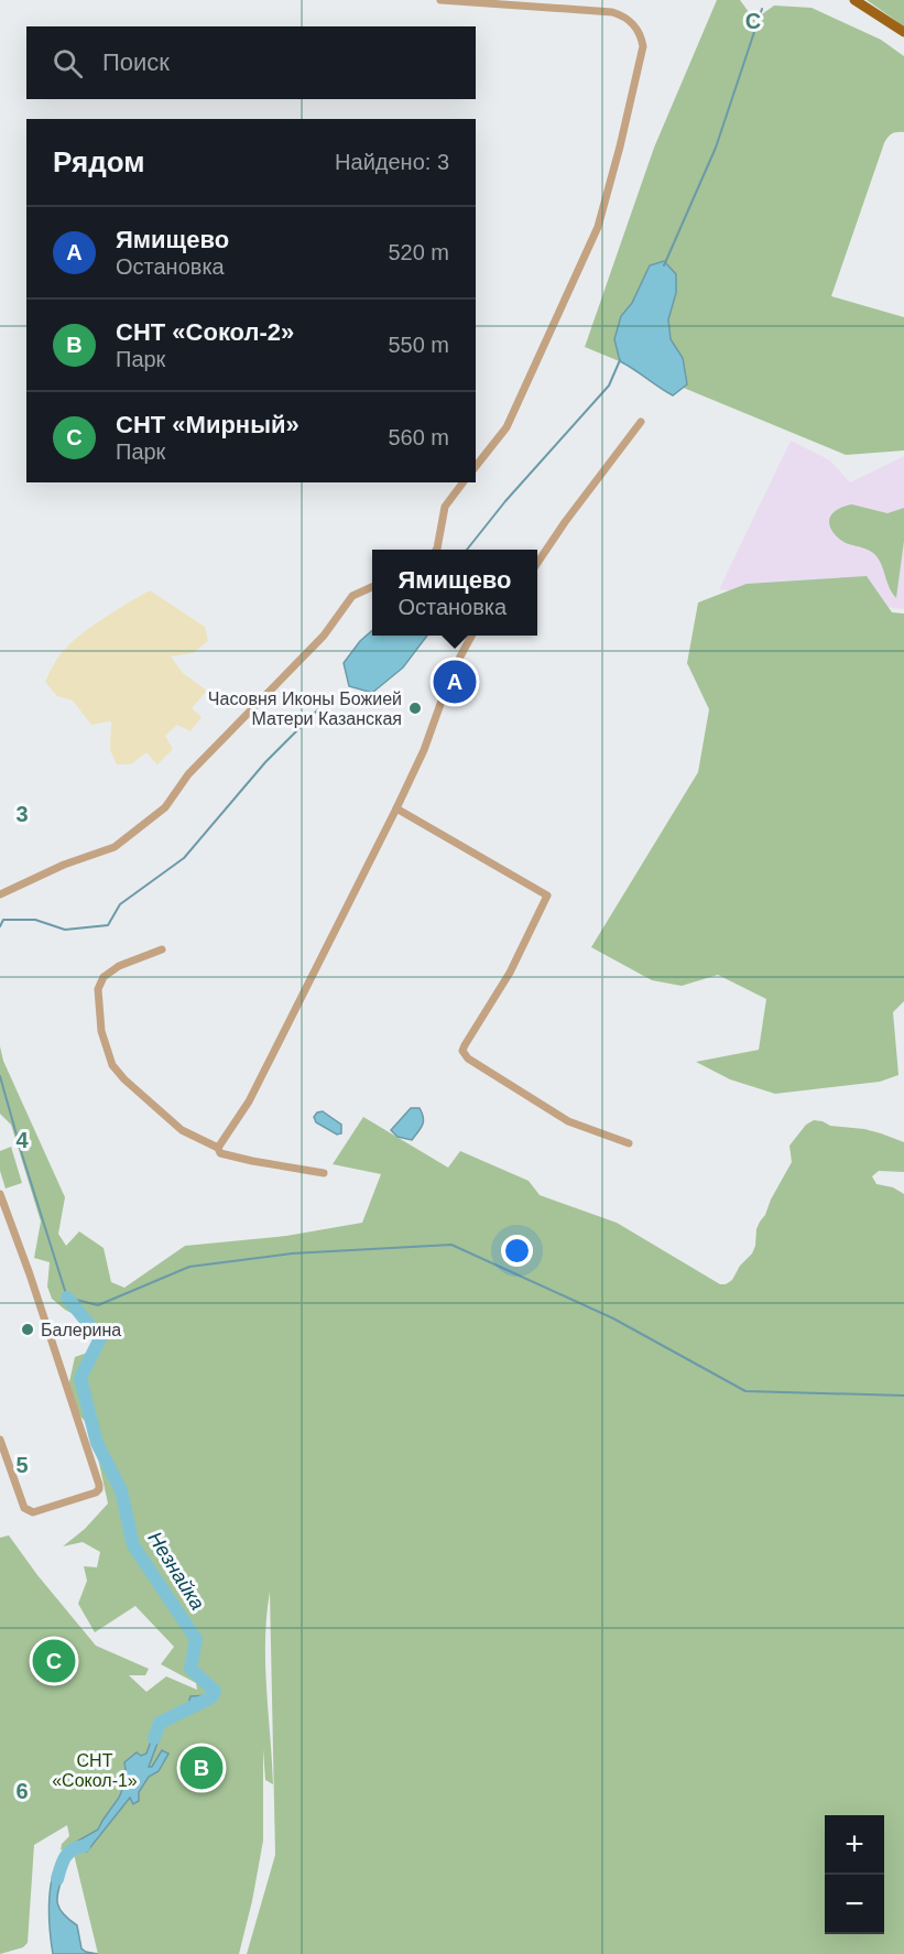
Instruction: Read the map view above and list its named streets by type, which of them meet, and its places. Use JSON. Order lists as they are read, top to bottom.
{
  "water": ["Незнайка"],
  "parks": ["СНТ «Сокол-1»"],
  "places": ["Часовня Иконы Божией Матери Казанская", "Балерина"],
  "page": {
    "search": "Поиск",
    "heading": ["Рядом", "Найдено: 3"],
    "list": [
      {
        "mark": "A",
        "name": "Ямищево",
        "note": "Остановка",
        "value": "520 m"
      },
      {
        "mark": "B",
        "name": "СНТ «Сокол-2»",
        "note": "Парк",
        "value": "550 m"
      },
      {
        "mark": "C",
        "name": "СНТ «Мирный»",
        "note": "Парк",
        "value": "560 m"
      }
    ],
    "popup": ["Ямищево", "Остановка"],
    "pins": ["A", "C", "B"],
    "map_buttons": ["+", "−"]
  },
  "grid": {
    "columns": ["C"],
    "rows": [
      "3",
      "4",
      "5",
      "6"
    ]
  }
}
